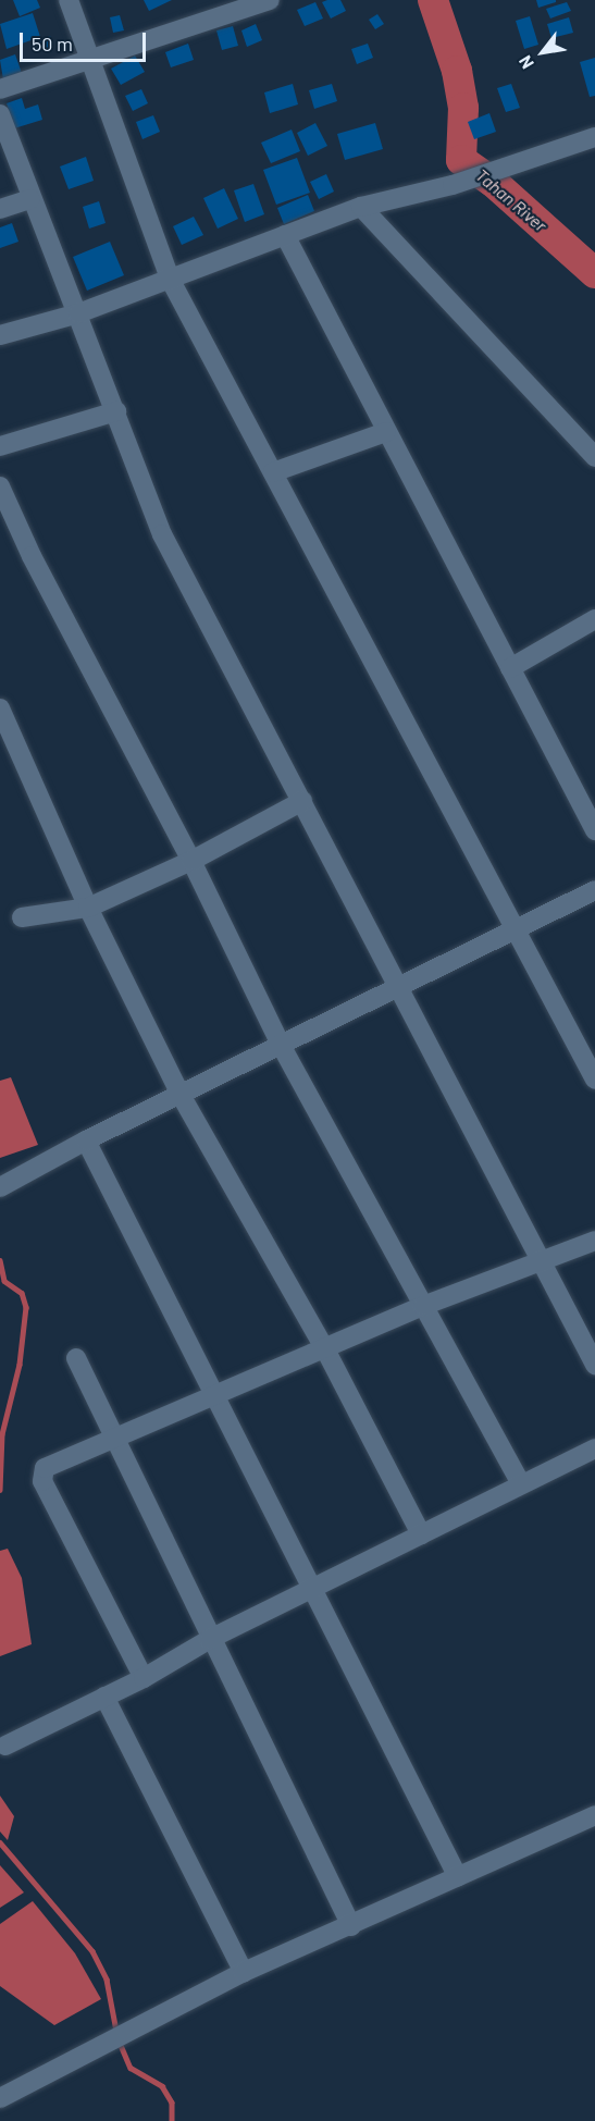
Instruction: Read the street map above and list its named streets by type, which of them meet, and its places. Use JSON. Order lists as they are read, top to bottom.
{
  "water": ["Tahan River"],
  "scale_bar": "50 m",
  "north": "bottom left"
}
